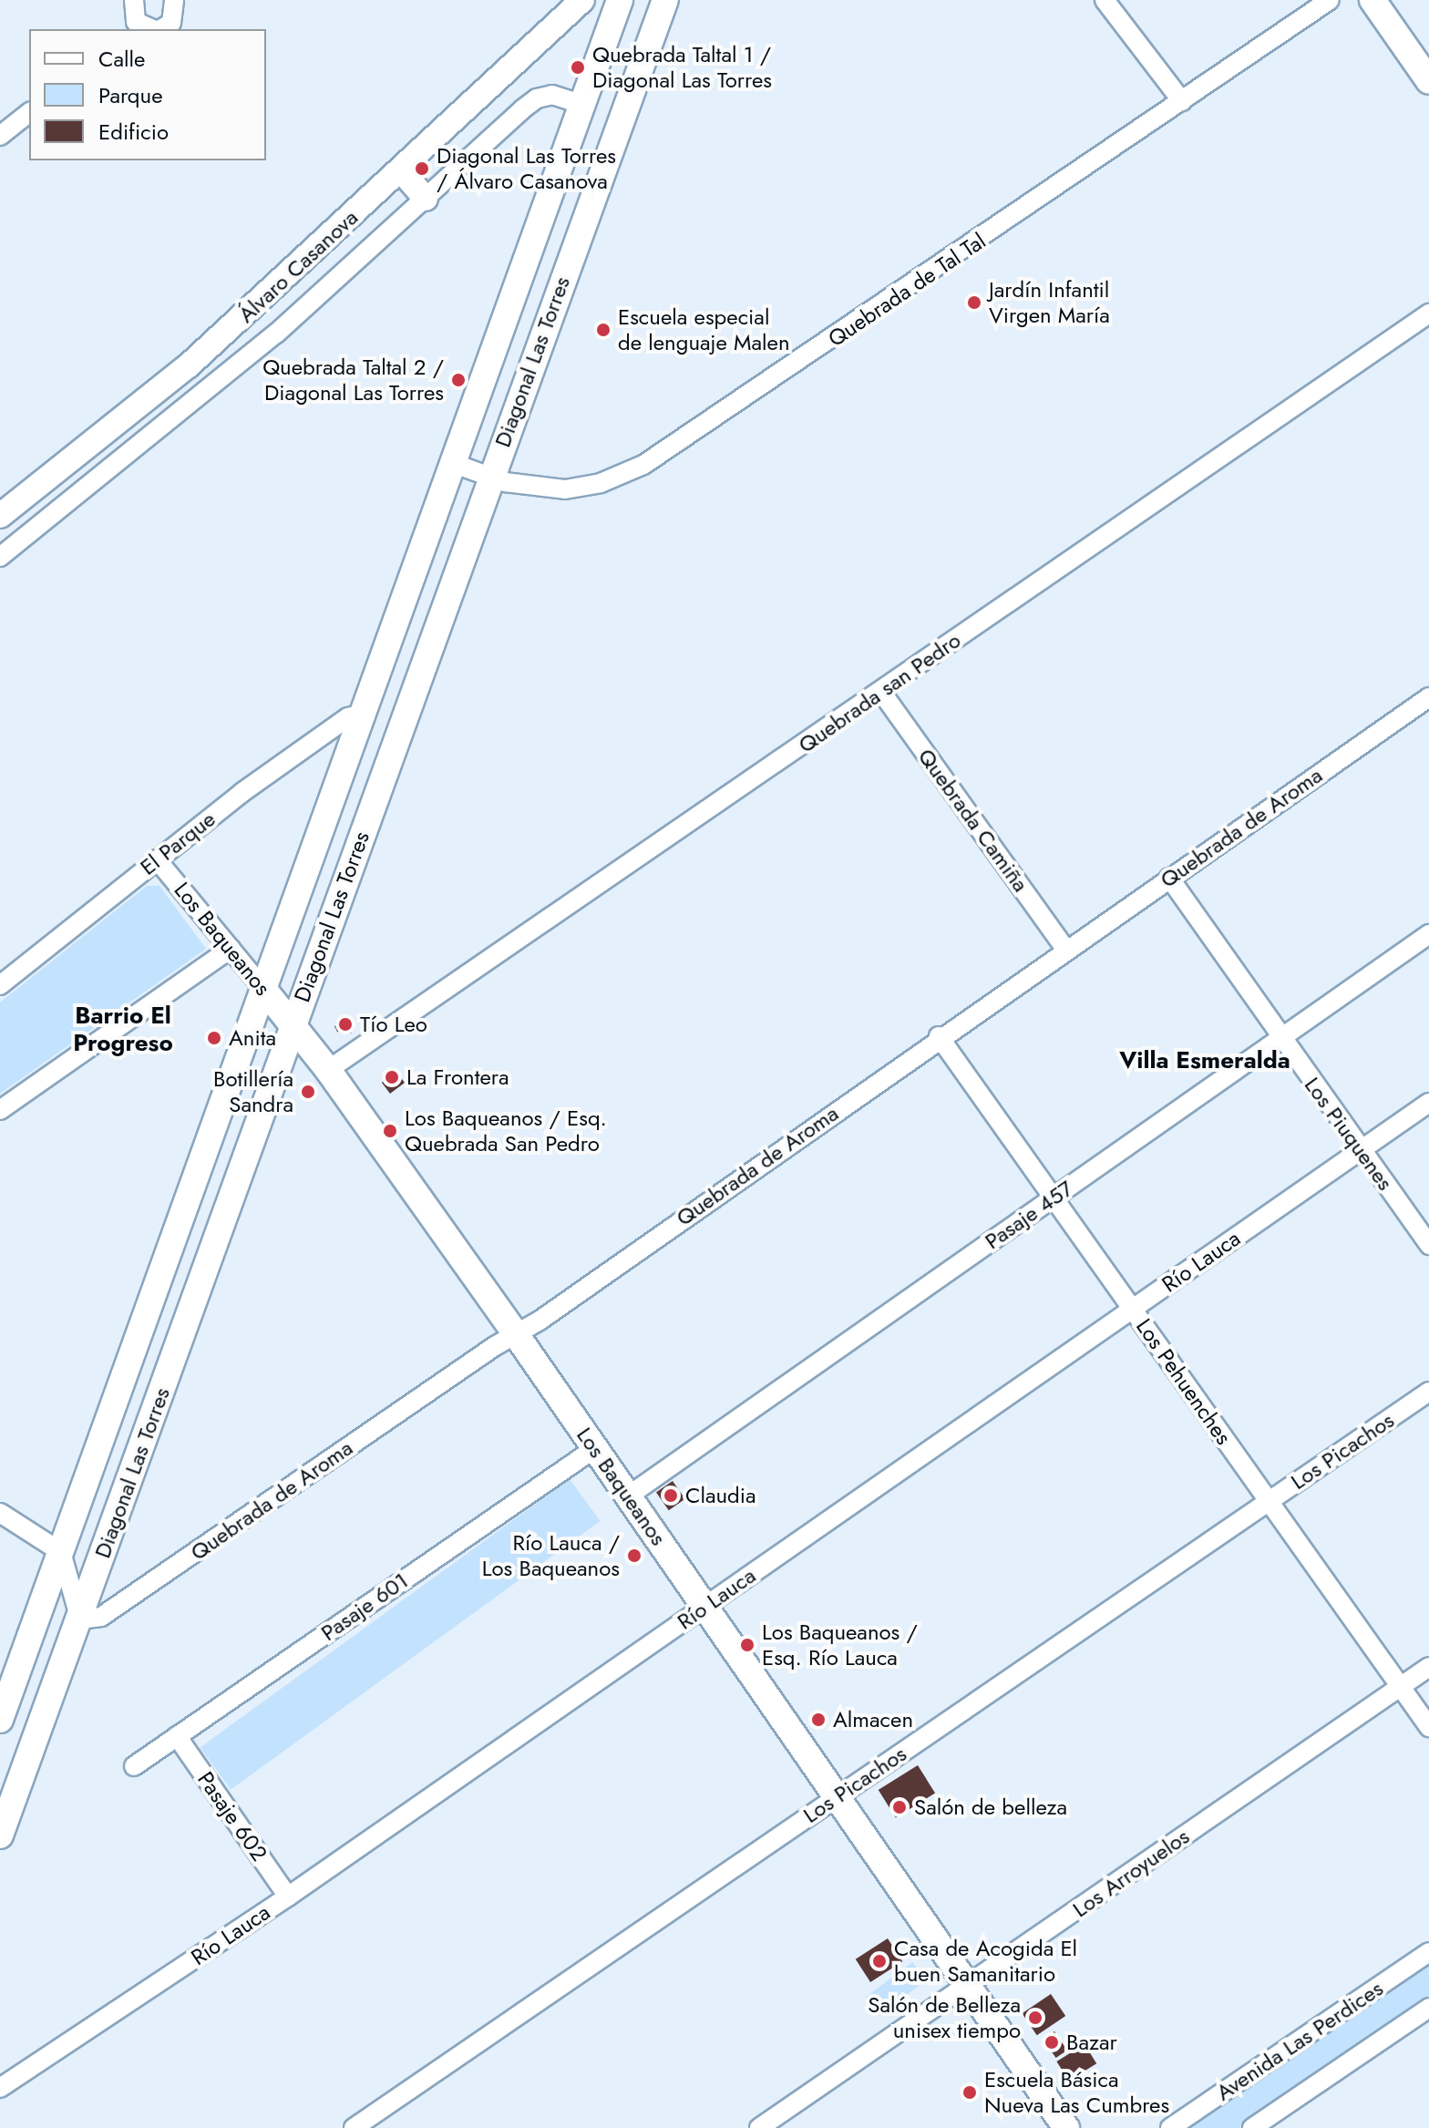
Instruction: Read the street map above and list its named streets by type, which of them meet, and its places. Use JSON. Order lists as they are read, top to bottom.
{
  "streets": {
    "main road": ["Diagonal Las Torres", "Los Baqueanos"],
    "street": [
      "Álvaro Casanova",
      "Quebrada de Tal Tal",
      "Quebrada san Pedro",
      "Quebrada Camiña",
      "Quebrada de Aroma",
      "El Parque",
      "Los Piuquenes",
      "Pasaje 457",
      "Río Lauca",
      "Los Pehuenches",
      "Los Picachos",
      "Pasaje 601",
      "Pasaje 602",
      "Los Arroyuelos",
      "Avenida Las Perdices"
    ]
  },
  "crossings": [
    ["Álvaro Casanova", "Diagonal Las Torres"],
    ["Quebrada de Tal Tal", "Diagonal Las Torres"],
    ["Diagonal Las Torres", "Quebrada de Aroma"],
    ["Diagonal Las Torres", "El Parque"],
    ["Diagonal Las Torres", "Los Baqueanos"],
    ["Quebrada san Pedro", "Quebrada Camiña"],
    ["Quebrada san Pedro", "Los Baqueanos"],
    ["Quebrada Camiña", "Quebrada de Aroma"],
    ["Quebrada de Aroma", "Los Baqueanos"],
    ["Quebrada de Aroma", "Los Piuquenes"],
    ["Quebrada de Aroma", "Los Pehuenches"],
    ["El Parque", "Los Baqueanos"],
    ["Los Baqueanos", "Pasaje 457"],
    ["Los Baqueanos", "Río Lauca"],
    ["Los Baqueanos", "Los Picachos"],
    ["Los Baqueanos", "Pasaje 601"],
    ["Los Baqueanos", "Los Arroyuelos"],
    ["Los Piuquenes", "Pasaje 457"],
    ["Los Piuquenes", "Río Lauca"],
    ["Pasaje 457", "Los Pehuenches"],
    ["Río Lauca", "Los Pehuenches"],
    ["Río Lauca", "Pasaje 602"],
    ["Los Pehuenches", "Los Picachos"],
    ["Los Pehuenches", "Los Arroyuelos"],
    ["Pasaje 601", "Pasaje 602"]
  ],
  "districts": ["Barrio El Progreso", "Villa Esmeralda"],
  "places": [
    "Quebrada Taltal 1 / Diagonal Las Torres",
    "Diagonal Las Torres / Álvaro Casanova",
    "Jardín Infantil Virgen María",
    "Escuela especial de lenguaje Malen",
    "Quebrada Taltal 2 / Diagonal Las Torres",
    "Tío Leo",
    "Anita",
    "La Frontera",
    "Botillería Sandra",
    "Los Baqueanos / Esq. Quebrada San Pedro",
    "Claudia",
    "Río Lauca / Los Baqueanos",
    "Los Baqueanos / Esq. Río Lauca",
    "Almacen",
    "Salón de belleza",
    "Casa de Acogida El buen Samanitario",
    "Salón de Belleza unisex tiempo",
    "Bazar",
    "Escuela Básica Nueva Las Cumbres"
  ],
  "legend": ["Calle", "Parque", "Edificio"]
}
